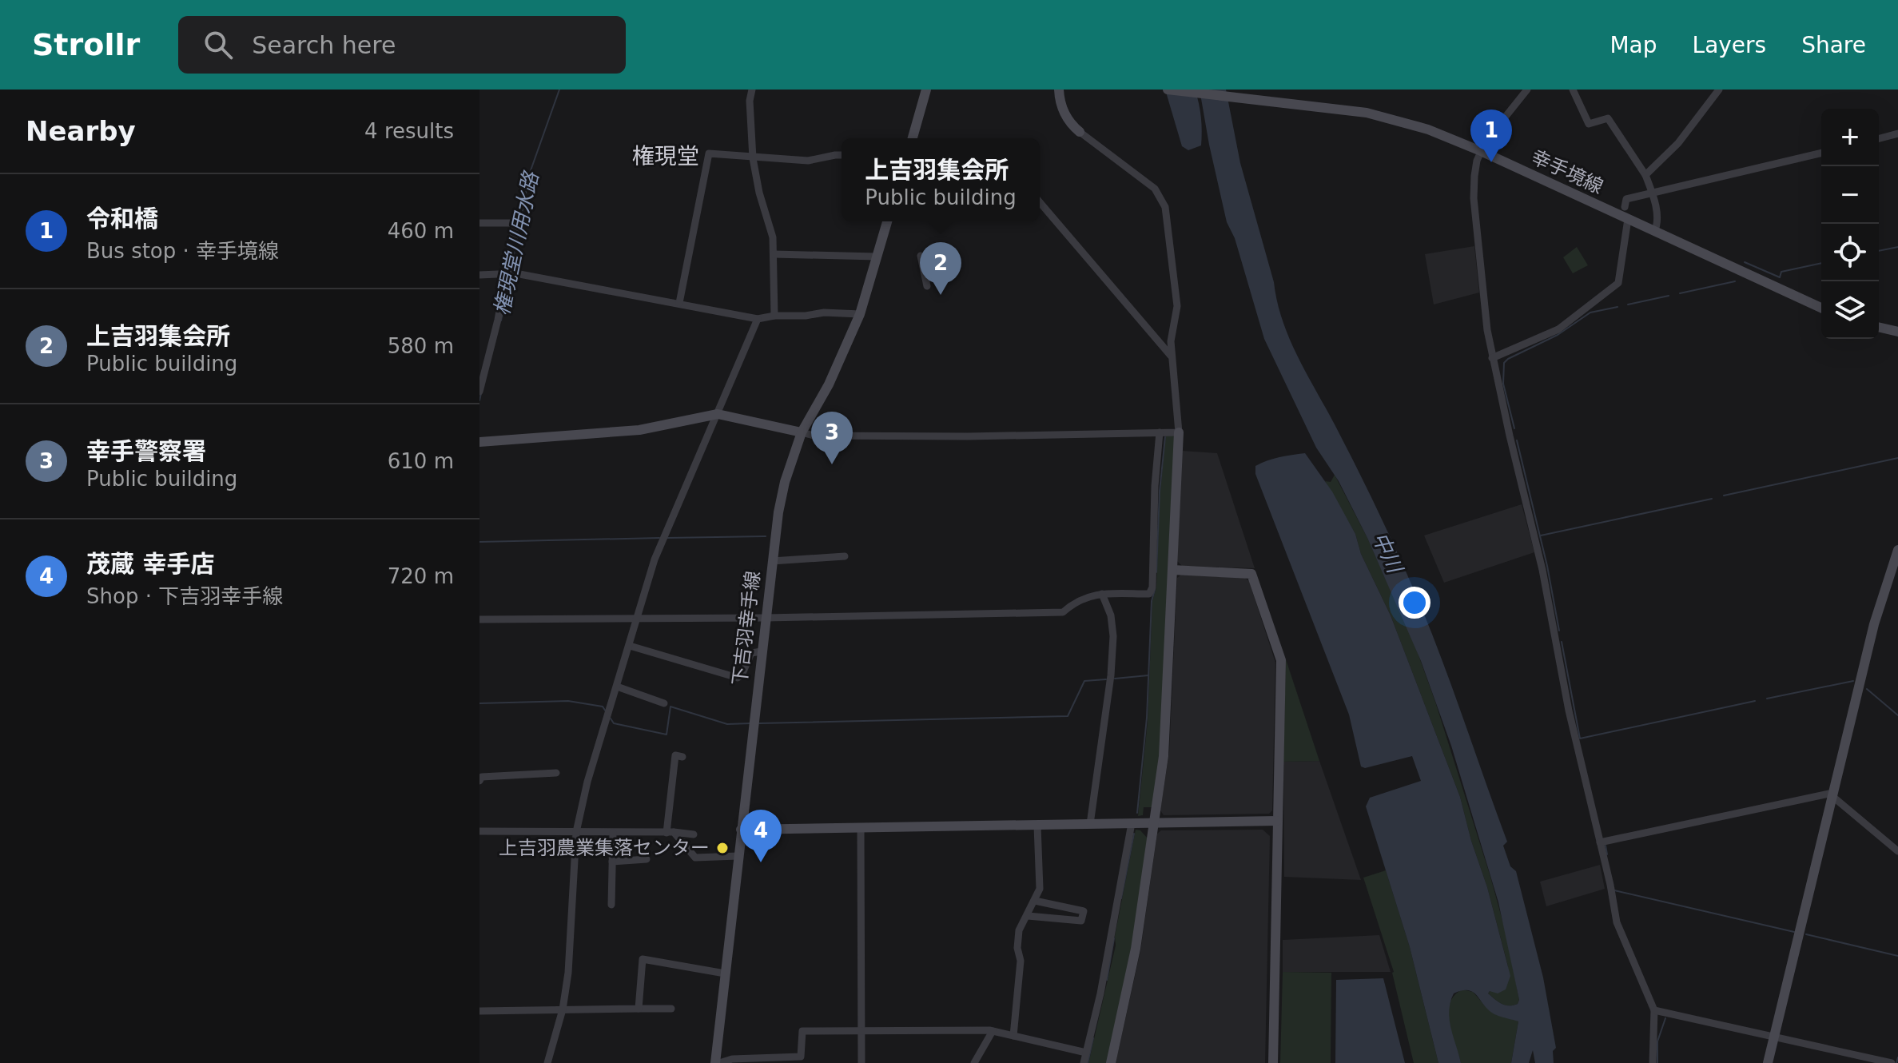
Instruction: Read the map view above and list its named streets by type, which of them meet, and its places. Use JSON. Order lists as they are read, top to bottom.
{
  "streets": {
    "street": ["幸手境線", "下吉羽幸手線"]
  },
  "districts": ["権現堂"],
  "water": ["権現堂川用水路", "中川"],
  "places": ["上吉羽農業集落センター"],
  "page": {
    "header": "Strollr",
    "search": "Search here",
    "nav": ["Map", "Layers", "Share"],
    "heading": ["Nearby", "4 results"],
    "map_buttons": ["+", "−"],
    "pins": [
      "1",
      "2",
      "3",
      "4"
    ],
    "popup": ["上吉羽集会所", "Public building"],
    "list": [
      {
        "mark": "1",
        "name": "令和橋",
        "note": "Bus stop · 幸手境線",
        "value": "460 m"
      },
      {
        "mark": "2",
        "name": "上吉羽集会所",
        "note": "Public building",
        "value": "580 m"
      },
      {
        "mark": "3",
        "name": "幸手警察署",
        "note": "Public building",
        "value": "610 m"
      },
      {
        "mark": "4",
        "name": "茂蔵 幸手店",
        "note": "Shop · 下吉羽幸手線",
        "value": "720 m"
      }
    ]
  }
}
